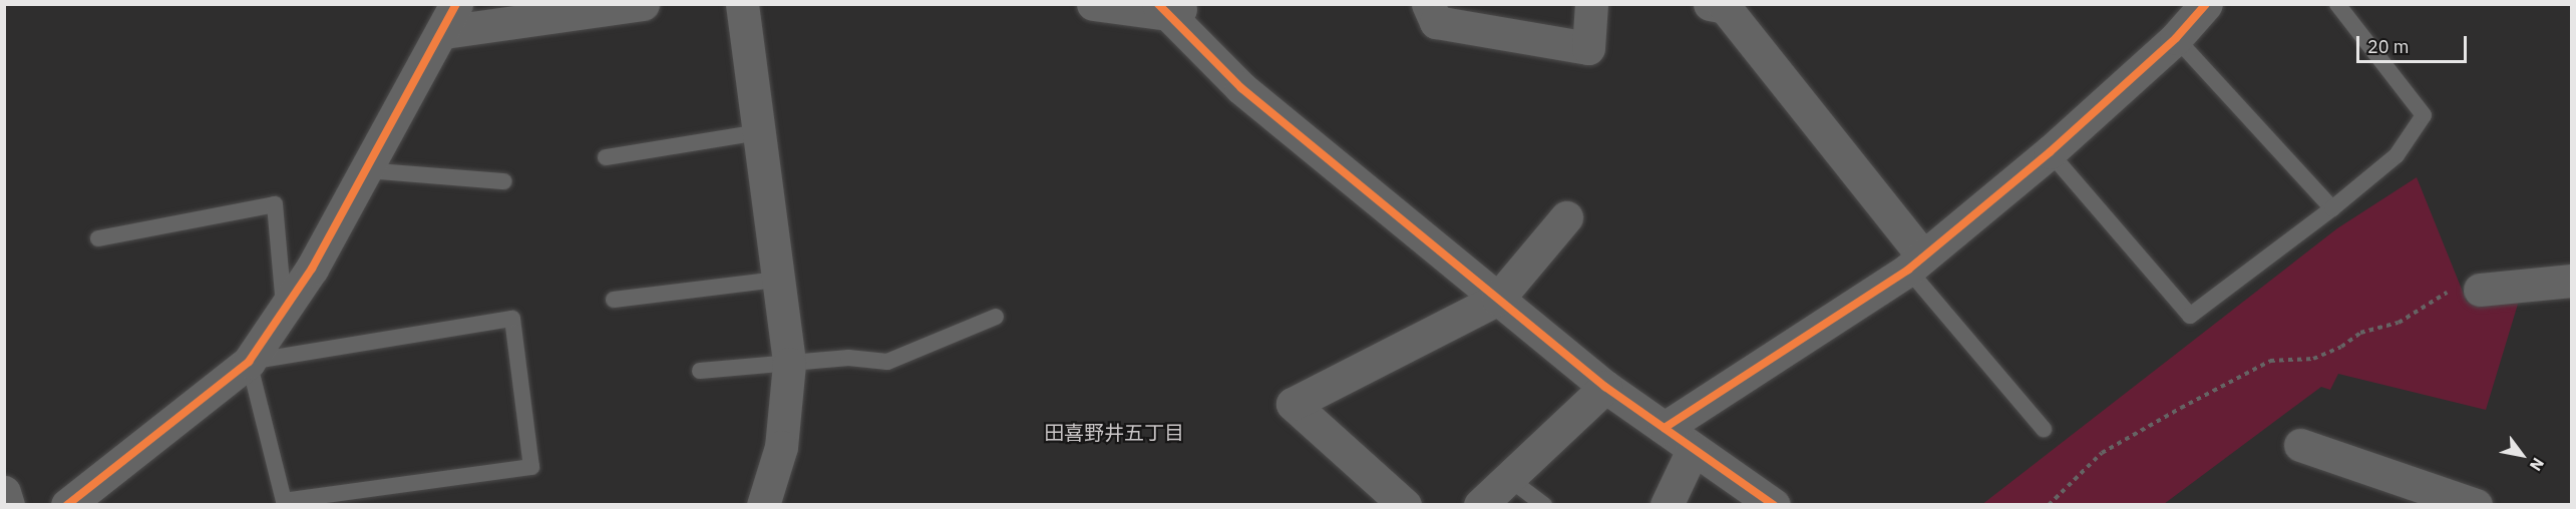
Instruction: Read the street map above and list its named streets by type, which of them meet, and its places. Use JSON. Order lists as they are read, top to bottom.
{
  "districts": ["田喜野井五丁目"],
  "scale_bar": "20 m",
  "north": "bottom right"
}
